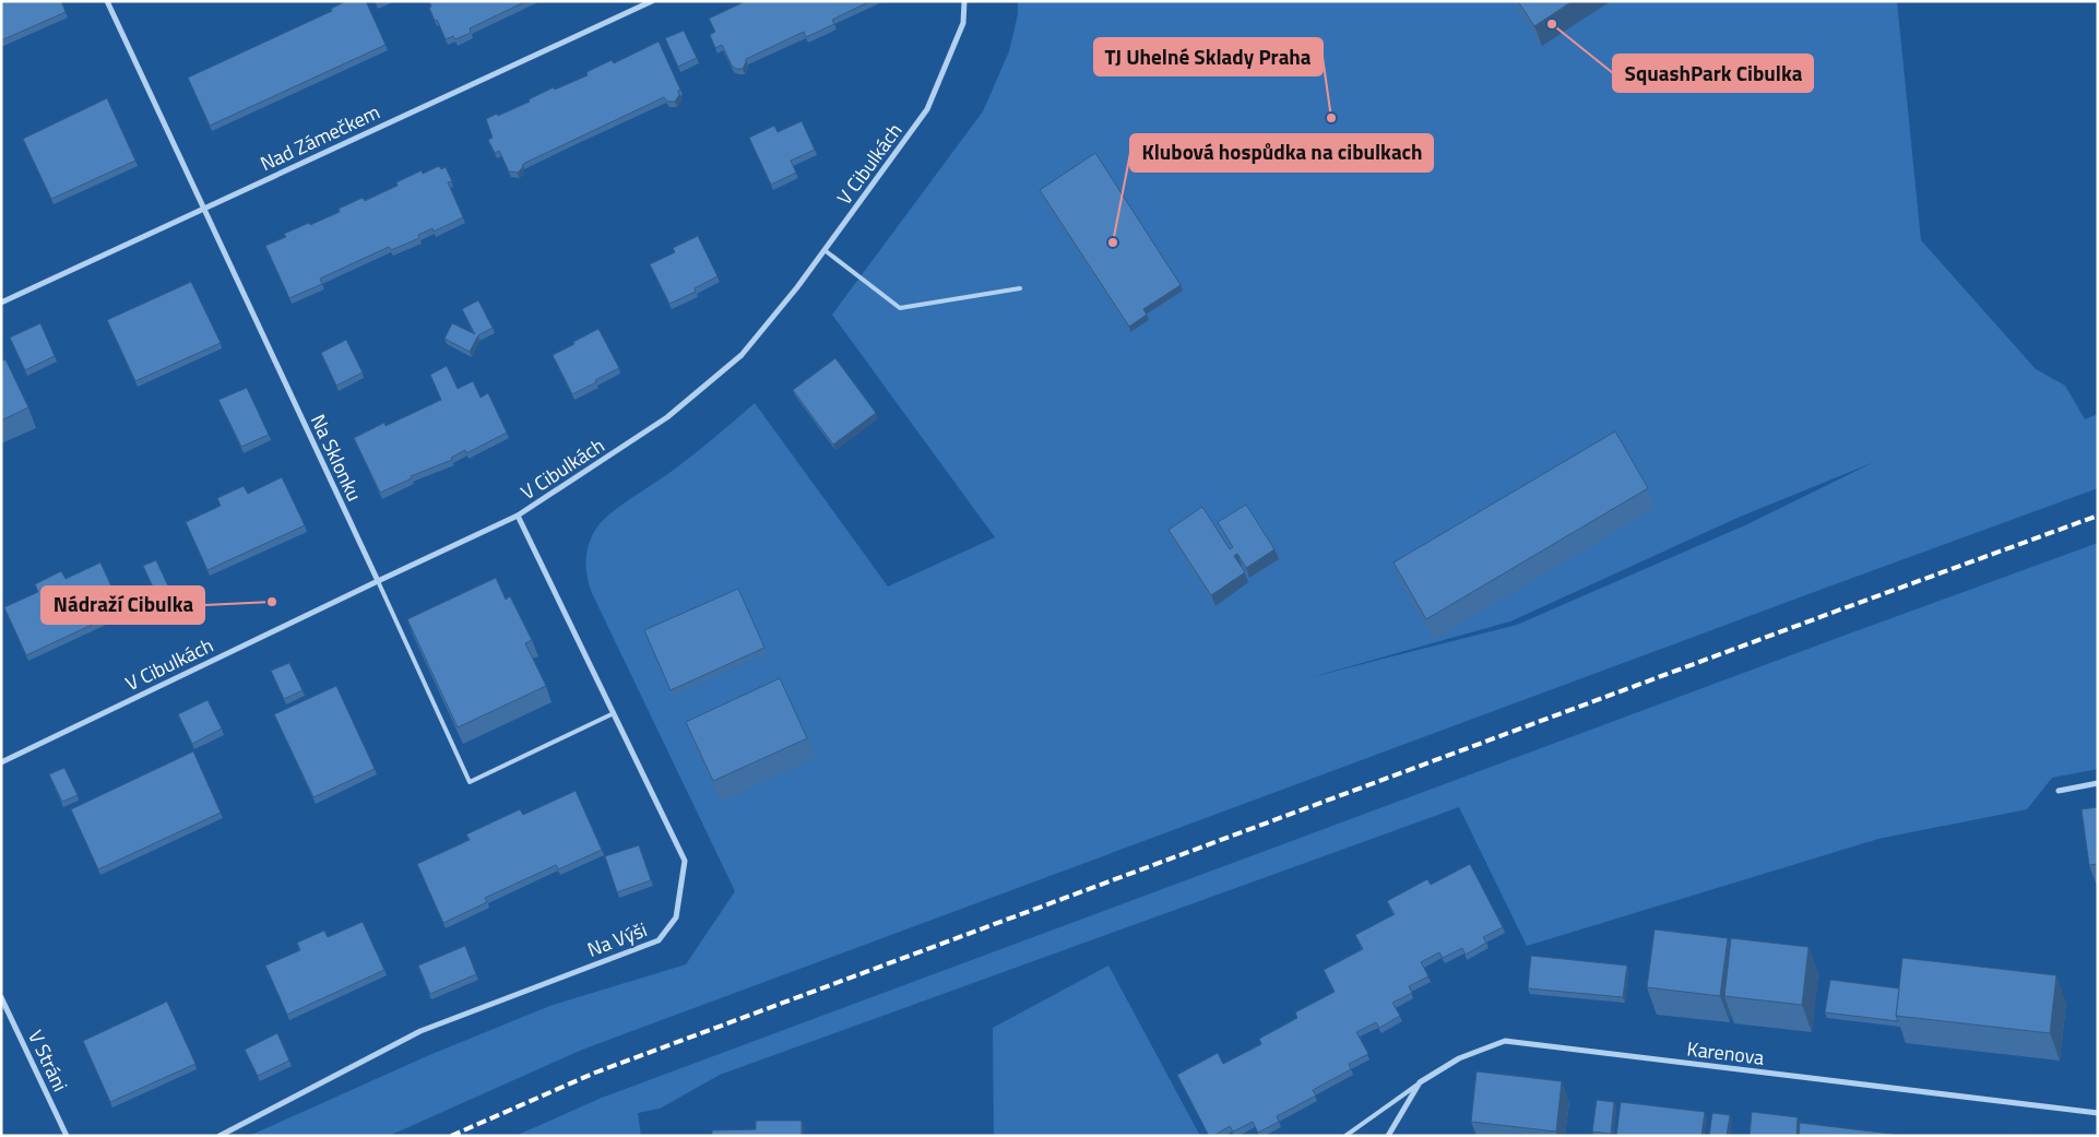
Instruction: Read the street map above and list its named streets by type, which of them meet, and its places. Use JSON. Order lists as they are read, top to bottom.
{
  "streets": {
    "street": [
      "Nad Zámečkem",
      "V Cibulkách",
      "Na Sklonku",
      "Na Výši",
      "Karenova",
      "V Stráni"
    ]
  },
  "crossings": [
    ["Nad Zámečkem", "Na Sklonku"],
    ["V Cibulkách", "Na Sklonku"],
    ["V Cibulkách", "Na Výši"],
    ["Na Sklonku", "Na Výši"]
  ],
  "places": [
    "SquashPark Cibulka",
    "TJ Uhelné Sklady Praha",
    "Klubová hospůdka na cibulkach",
    "Nádraží Cibulka"
  ]
}
